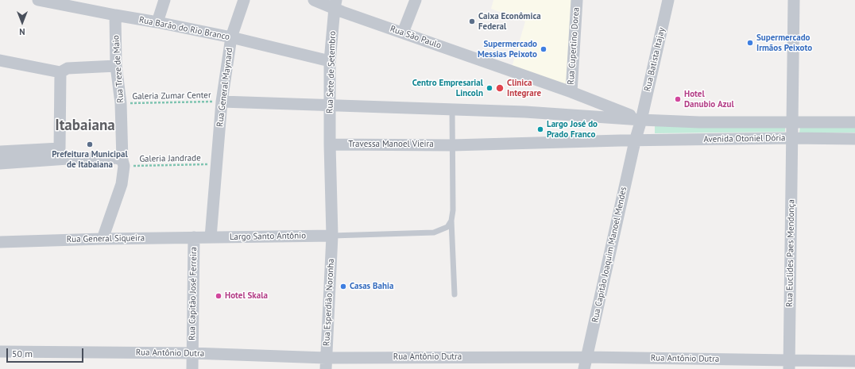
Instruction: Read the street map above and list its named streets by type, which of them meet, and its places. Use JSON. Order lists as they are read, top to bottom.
{
  "streets": {
    "street": [
      "Rua Barão do Rio Branco",
      "Rua São Paulo",
      "Rua Cupertino Dorea",
      "Rua Batista Itajay",
      "Rua Treze de Maio",
      "Rua Sete de Setembro",
      "Rua General Maynard",
      "Avenida Otoniel Dória",
      "Travessa Manoel Vieira",
      "Largo Santo Antônio",
      "Rua General Siqueira",
      "Rua Euclides Paes Mendonça",
      "Rua Capitão Joaquim Manoel Mendes",
      "Rua Capitão José Ferreira",
      "Rua Esperdião Noronha",
      "Rua Antônio Dutra"
    ],
    "path": ["Galeria Zumar Center", "Galeria Jandrade"]
  },
  "crossings": [
    ["Rua Barão do Rio Branco", "Rua Treze de Maio"],
    ["Rua Barão do Rio Branco", "Rua Sete de Setembro"],
    ["Rua Barão do Rio Branco", "Rua General Maynard"],
    ["Rua São Paulo", "Rua Cupertino Dorea"],
    ["Rua São Paulo", "Rua Batista Itajay"],
    ["Rua São Paulo", "Rua Sete de Setembro"],
    ["Rua São Paulo", "Avenida Otoniel Dória"],
    ["Rua Batista Itajay", "Avenida Otoniel Dória"],
    ["Rua Batista Itajay", "Rua Capitão Joaquim Manoel Mendes"],
    ["Rua Treze de Maio", "Galeria Zumar Center"],
    ["Rua Treze de Maio", "Galeria Jandrade"],
    ["Rua Treze de Maio", "Rua General Siqueira"],
    ["Rua Sete de Setembro", "Avenida Otoniel Dória"],
    ["Rua Sete de Setembro", "Travessa Manoel Vieira"],
    ["Rua General Maynard", "Galeria Zumar Center"],
    ["Rua General Maynard", "Avenida Otoniel Dória"],
    ["Rua General Maynard", "Galeria Jandrade"],
    ["Galeria Zumar Center", "Avenida Otoniel Dória"],
    ["Avenida Otoniel Dória", "Travessa Manoel Vieira"],
    ["Avenida Otoniel Dória", "Rua Euclides Paes Mendonça"],
    ["Avenida Otoniel Dória", "Rua Capitão Joaquim Manoel Mendes"],
    ["Largo Santo Antônio", "Rua General Siqueira"],
    ["Largo Santo Antônio", "Rua Esperdião Noronha"],
    ["Rua General Siqueira", "Rua Capitão José Ferreira"],
    ["Rua Euclides Paes Mendonça", "Rua Antônio Dutra"],
    ["Rua Capitão Joaquim Manoel Mendes", "Rua Antônio Dutra"],
    ["Rua Capitão José Ferreira", "Rua Antônio Dutra"],
    ["Rua Esperdião Noronha", "Rua Antônio Dutra"]
  ],
  "districts": ["Itabaiana"],
  "places": [
    "Caixa Econômica Federal",
    "Supermercado Irmãos Peixoto",
    "Supermercado Messias Peixoto",
    "Centro Empresarial Lincoln",
    "Clinica Integrare",
    "Hotel Danubio Azul",
    "Largo José do Prado Franco",
    "Prefeitura Municipal de Itabaiana",
    "Casas Bahia",
    "Hotel Skala"
  ],
  "scale_bar": "50 m",
  "north": "bottom"
}
